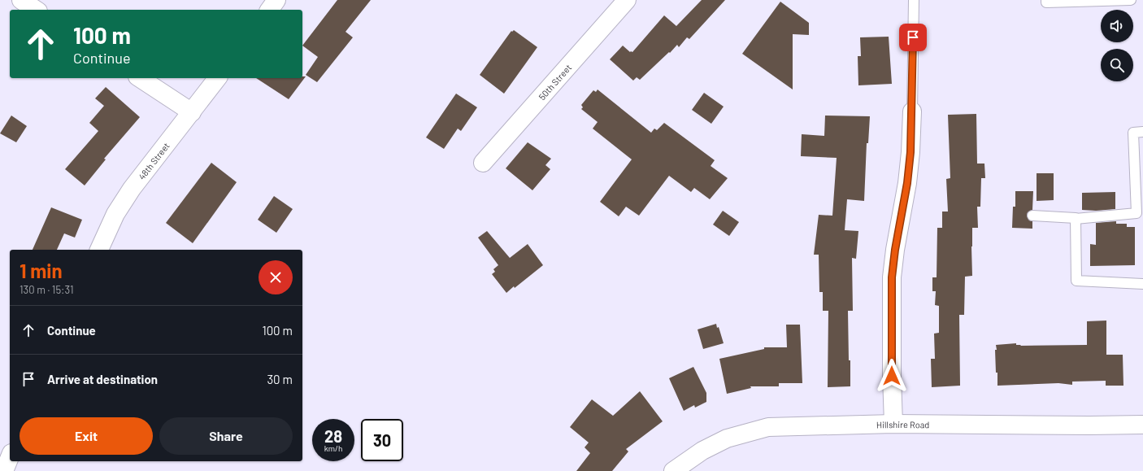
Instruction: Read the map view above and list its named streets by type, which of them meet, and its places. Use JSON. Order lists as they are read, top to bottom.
{
  "streets": {
    "street": ["50th Street", "48th Street", "Hillshire Road"]
  },
  "page": {
    "turn": ["100 m", "Continue"],
    "heading": ["1 min", "130 m · 15:31"],
    "list": [
      {
        "name": "Continue",
        "value": "100 m"
      },
      {
        "name": "Arrive at destination",
        "value": "30 m"
      }
    ],
    "buttons": ["Exit", "Share"],
    "speed": "28 km/h",
    "limit": "30"
  }
}
